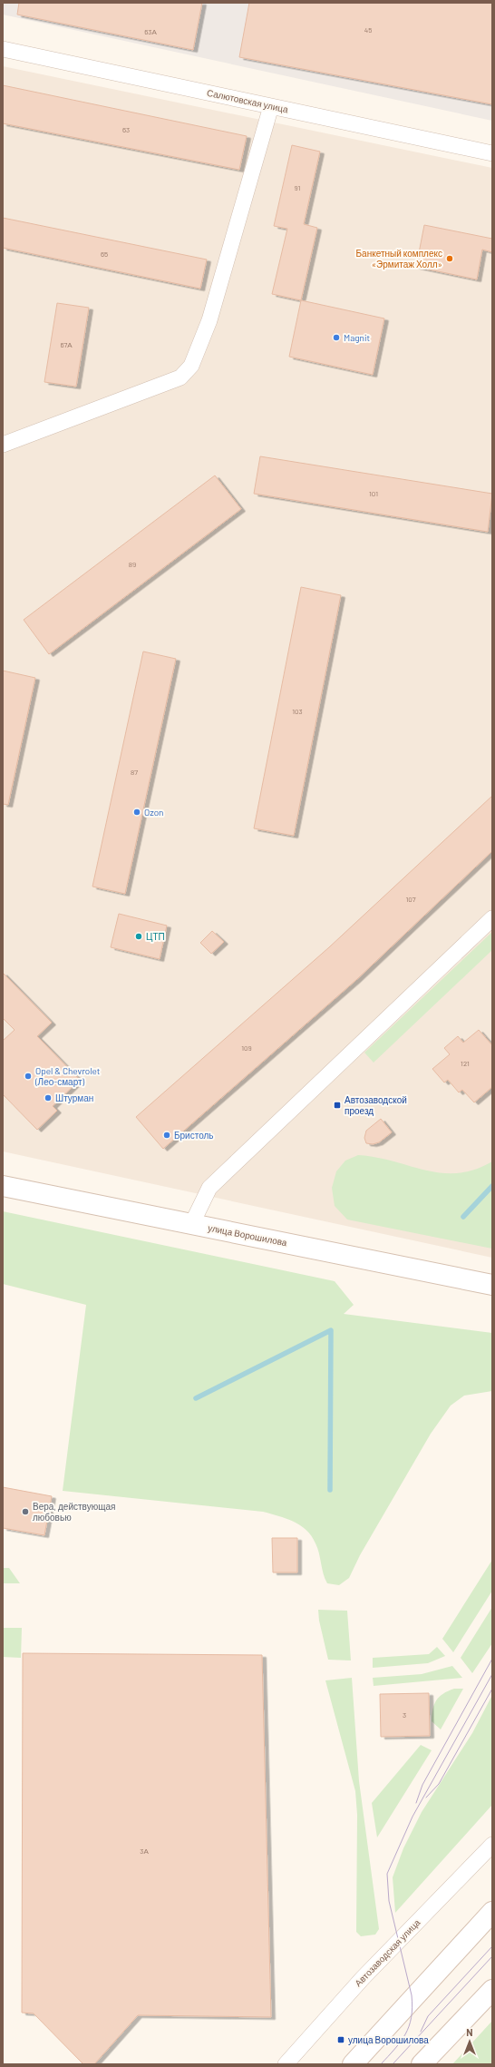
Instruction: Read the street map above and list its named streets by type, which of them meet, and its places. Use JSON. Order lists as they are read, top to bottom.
{
  "streets": {
    "main road": ["улица Ворошилова"],
    "street": ["Салютовская улица", "Автозаводская улица"]
  },
  "places": {
    "other": [
      "Банкетный комплекс «Эрмитаж Холл»",
      "Magnit",
      "Ozon",
      "ЦТП",
      "Opel & Chevrolet (Лео-смарт)",
      "Штурман",
      "Бристоль",
      "Вера, действующая любовью"
    ],
    "transit": ["Автозаводской проезд", "улица Ворошилова"]
  },
  "house_numbers": [
    "45",
    "63А",
    "63",
    "91",
    "65",
    "67А",
    "101",
    "89",
    "103",
    "87",
    "107",
    "109",
    "121",
    "3",
    "3А"
  ],
  "north": "top"
}
